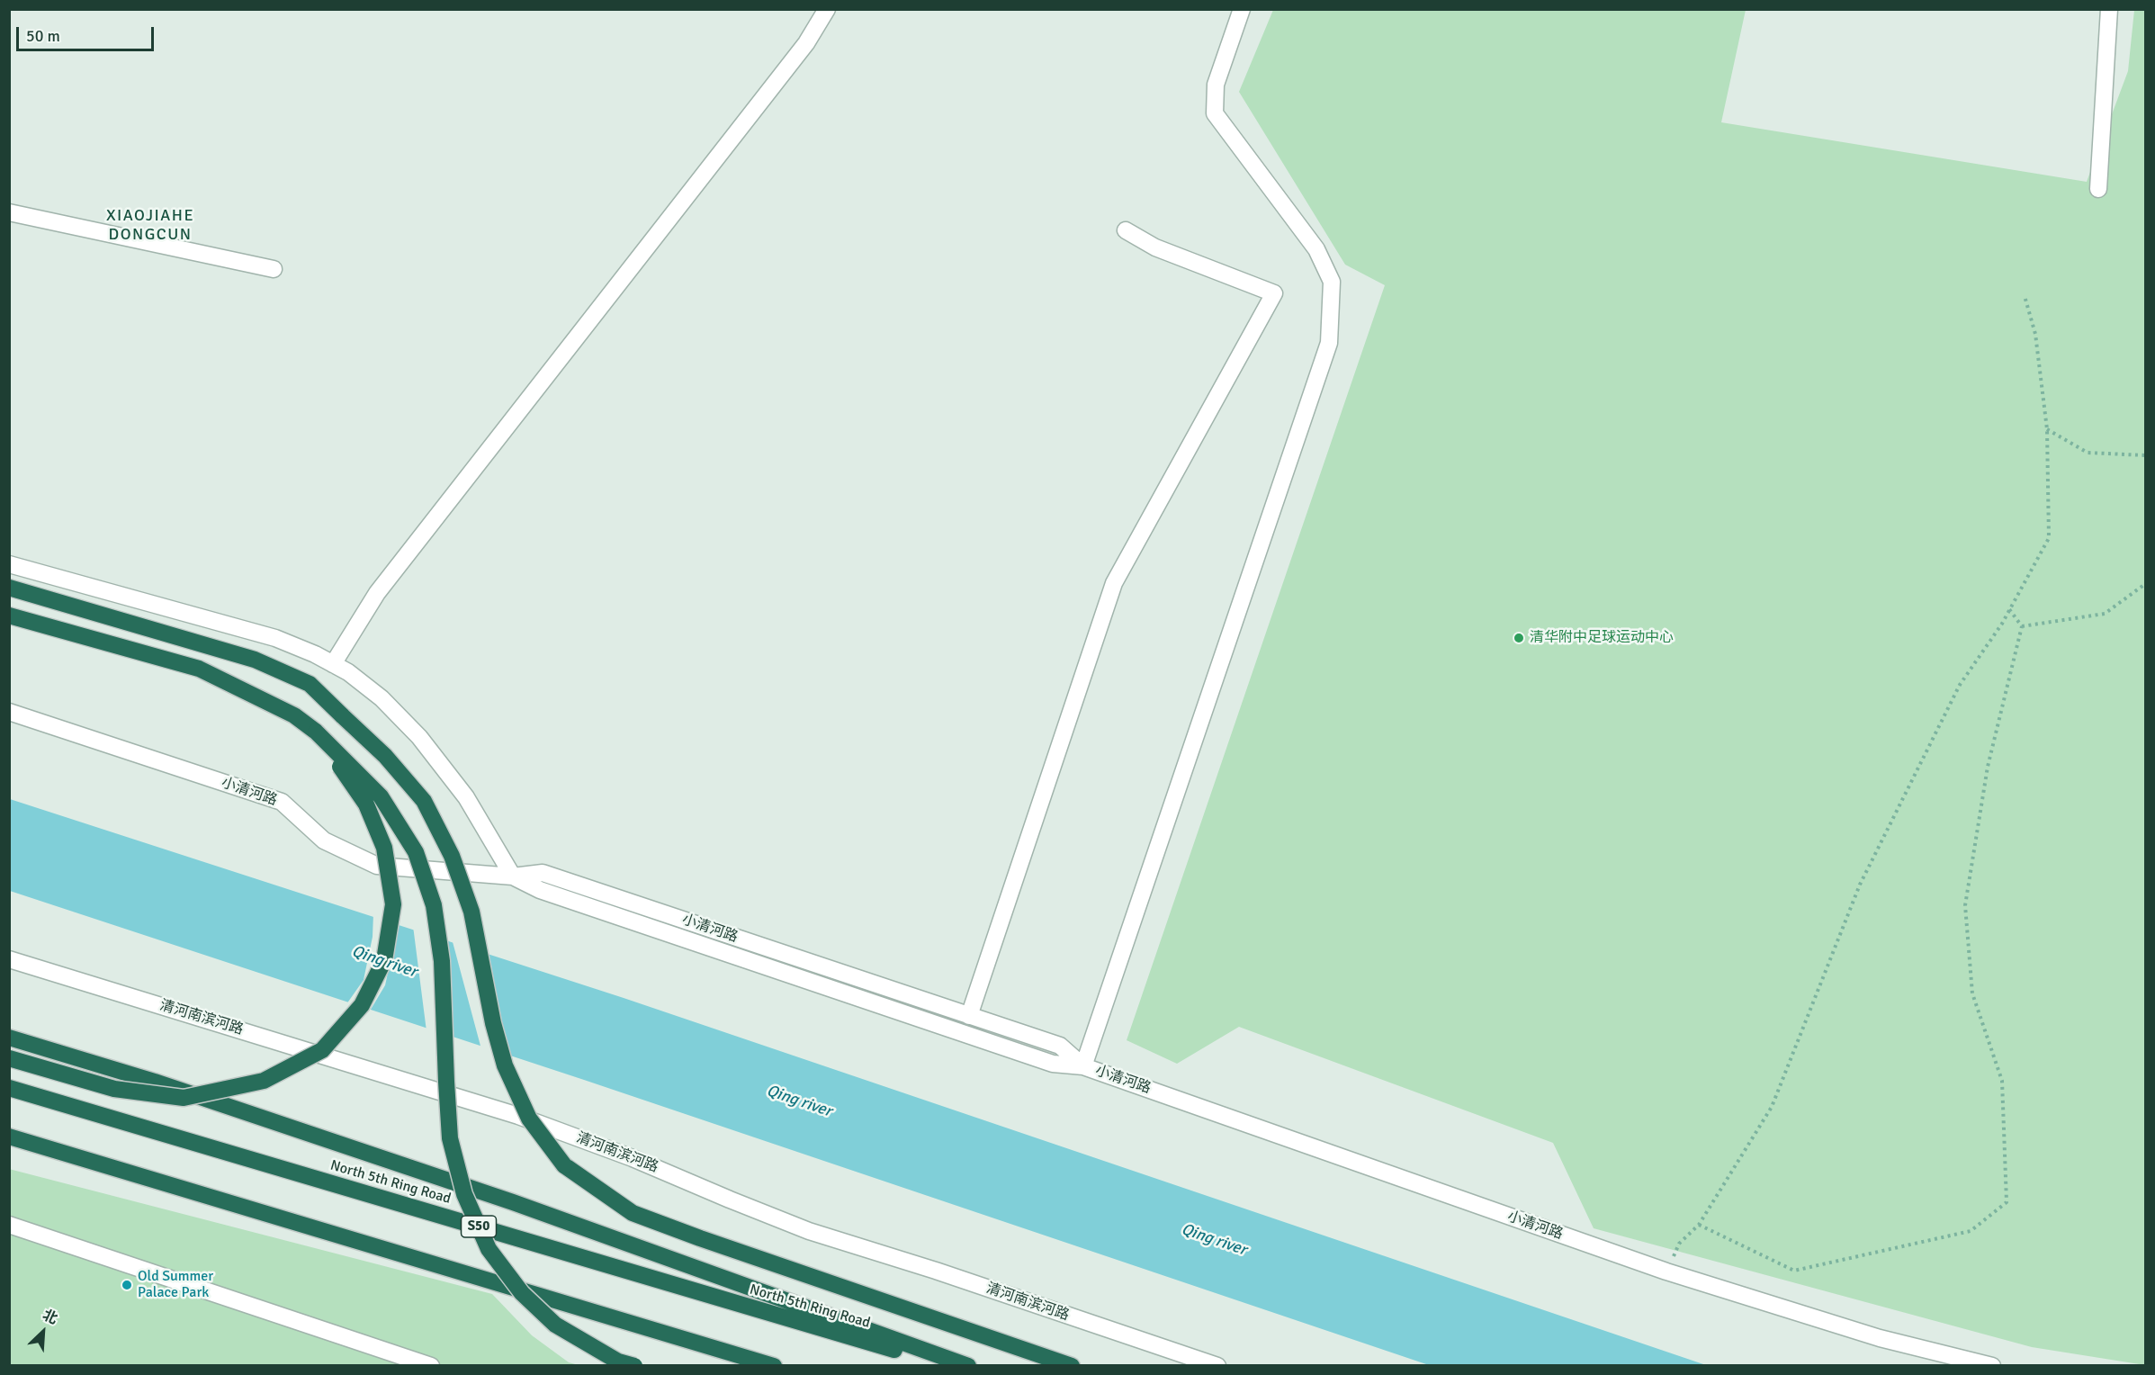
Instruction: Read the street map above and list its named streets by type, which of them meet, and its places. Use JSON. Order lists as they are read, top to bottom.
{
  "streets": {
    "highway": ["North 5th Ring Road", "S50"],
    "street": ["小清河路", "清河南滨河路"]
  },
  "districts": ["XIAOJIAHE DONGCUN"],
  "water": ["Qing river"],
  "places": ["清华附中足球运动中心", "Old Summer Palace Park"],
  "scale_bar": "50 m",
  "north": "top right"
}
